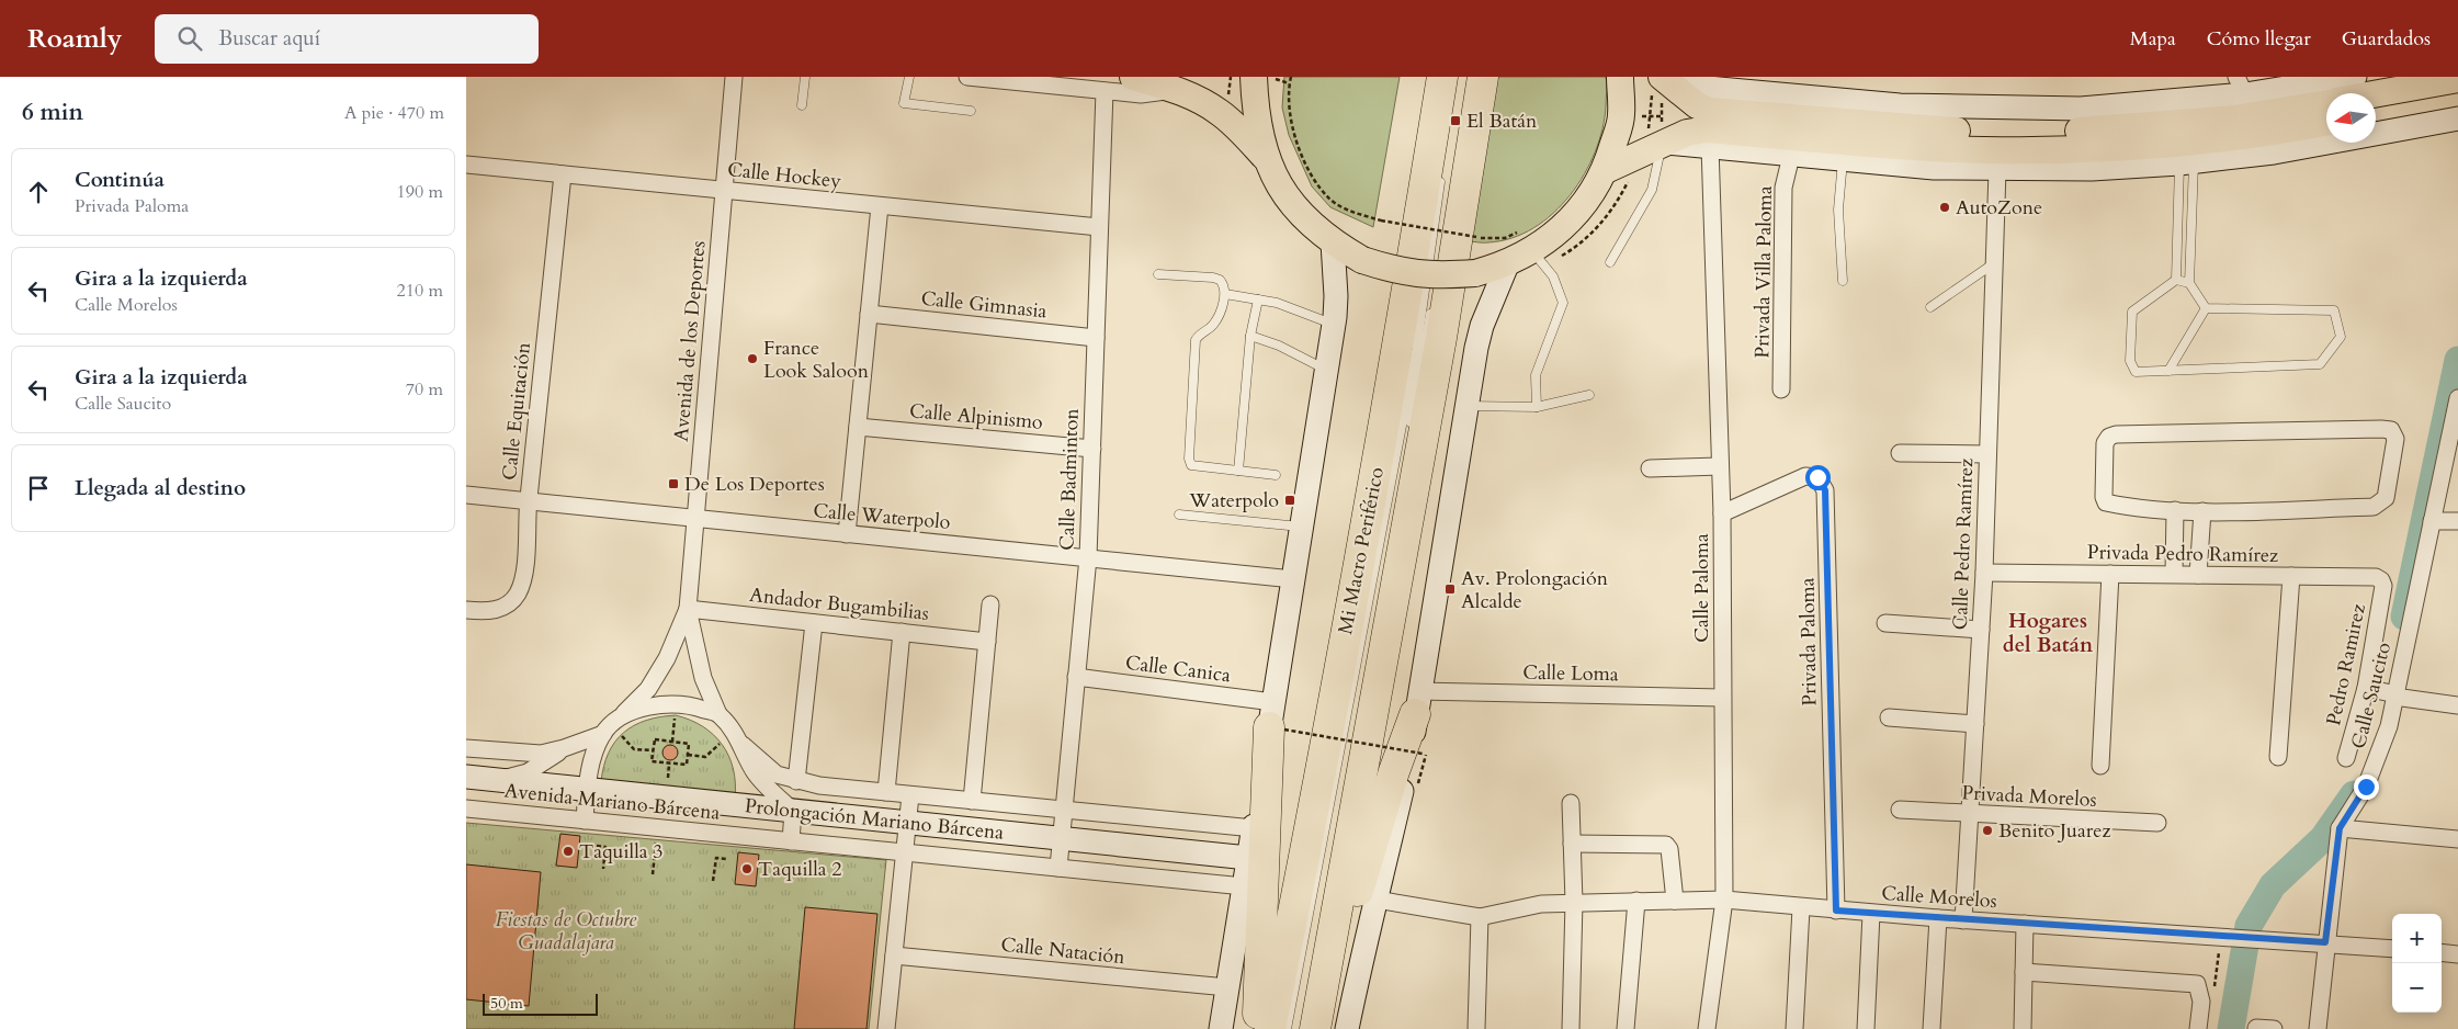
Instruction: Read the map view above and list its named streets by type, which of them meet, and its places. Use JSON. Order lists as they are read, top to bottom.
{
  "streets": {
    "street": [
      "Calle Hockey",
      "Privada Villa Paloma",
      "Calle Gimnasia",
      "Avenida de los Deportes",
      "Calle Equitación",
      "Calle Alpinismo",
      "Calle Badminton",
      "Calle Waterpolo",
      "Calle Pedro Ramírez",
      "Privada Pedro Ramírez",
      "Calle Paloma",
      "Andador Bugambilias",
      "Privada Paloma",
      "Pedro Ramirez",
      "Calle Canica",
      "Calle Loma",
      "Calle Saucito",
      "Privada Morelos",
      "Avenida Mariano Bárcena",
      "Prolongación Mariano Bárcena",
      "Calle Morelos",
      "Calle Natación"
    ],
    "lane": ["Mi Macro Periférico"]
  },
  "crossings": [
    ["Calle Hockey", "Avenida de los Deportes"],
    ["Calle Hockey", "Calle Equitación"],
    ["Calle Hockey", "Calle Badminton"],
    ["Calle Gimnasia", "Calle Badminton"],
    ["Avenida de los Deportes", "Calle Waterpolo"],
    ["Avenida de los Deportes", "Andador Bugambilias"],
    ["Avenida de los Deportes", "Avenida Mariano Bárcena"],
    ["Avenida de los Deportes", "Prolongación Mariano Bárcena"],
    ["Calle Equitación", "Calle Waterpolo"],
    ["Calle Alpinismo", "Calle Badminton"],
    ["Calle Badminton", "Calle Waterpolo"],
    ["Calle Badminton", "Calle Canica"],
    ["Calle Badminton", "Avenida Mariano Bárcena"],
    ["Calle Badminton", "Prolongación Mariano Bárcena"],
    ["Calle Pedro Ramírez", "Privada Pedro Ramírez"],
    ["Calle Pedro Ramírez", "Privada Morelos"],
    ["Calle Pedro Ramírez", "Calle Morelos"],
    ["Privada Pedro Ramírez", "Pedro Ramirez"],
    ["Calle Paloma", "Privada Paloma"],
    ["Calle Paloma", "Calle Loma"],
    ["Calle Paloma", "Calle Morelos"],
    ["Privada Paloma", "Calle Morelos"],
    ["Calle Saucito", "Calle Morelos"]
  ],
  "districts": ["Hogares del Batán"],
  "parks": ["Fiestas de Octubre Guadalajara"],
  "places": {
    "transit": [
      "El Batán",
      "De Los Deportes",
      "Waterpolo",
      "Av. Prolongación Alcalde"
    ],
    "other": [
      "AutoZone",
      "France Look Saloon",
      "Benito Juarez",
      "Taquilla 3",
      "Taquilla 2"
    ]
  },
  "scale_bar": "50 m",
  "north": "left",
  "page": {
    "header": "Roamly",
    "search": "Buscar aquí",
    "nav": ["Mapa", "Cómo llegar", "Guardados"],
    "heading": ["6 min", "A pie · 470 m"],
    "list": [
      ["Continúa", "Privada Paloma", "190 m"],
      ["Gira a la izquierda", "Calle Morelos", "210 m"],
      ["Gira a la izquierda", "Calle Saucito", "70 m"],
      "Llegada al destino"
    ],
    "map_buttons": ["+", "−"],
    "scale": "50 m"
  }
}
